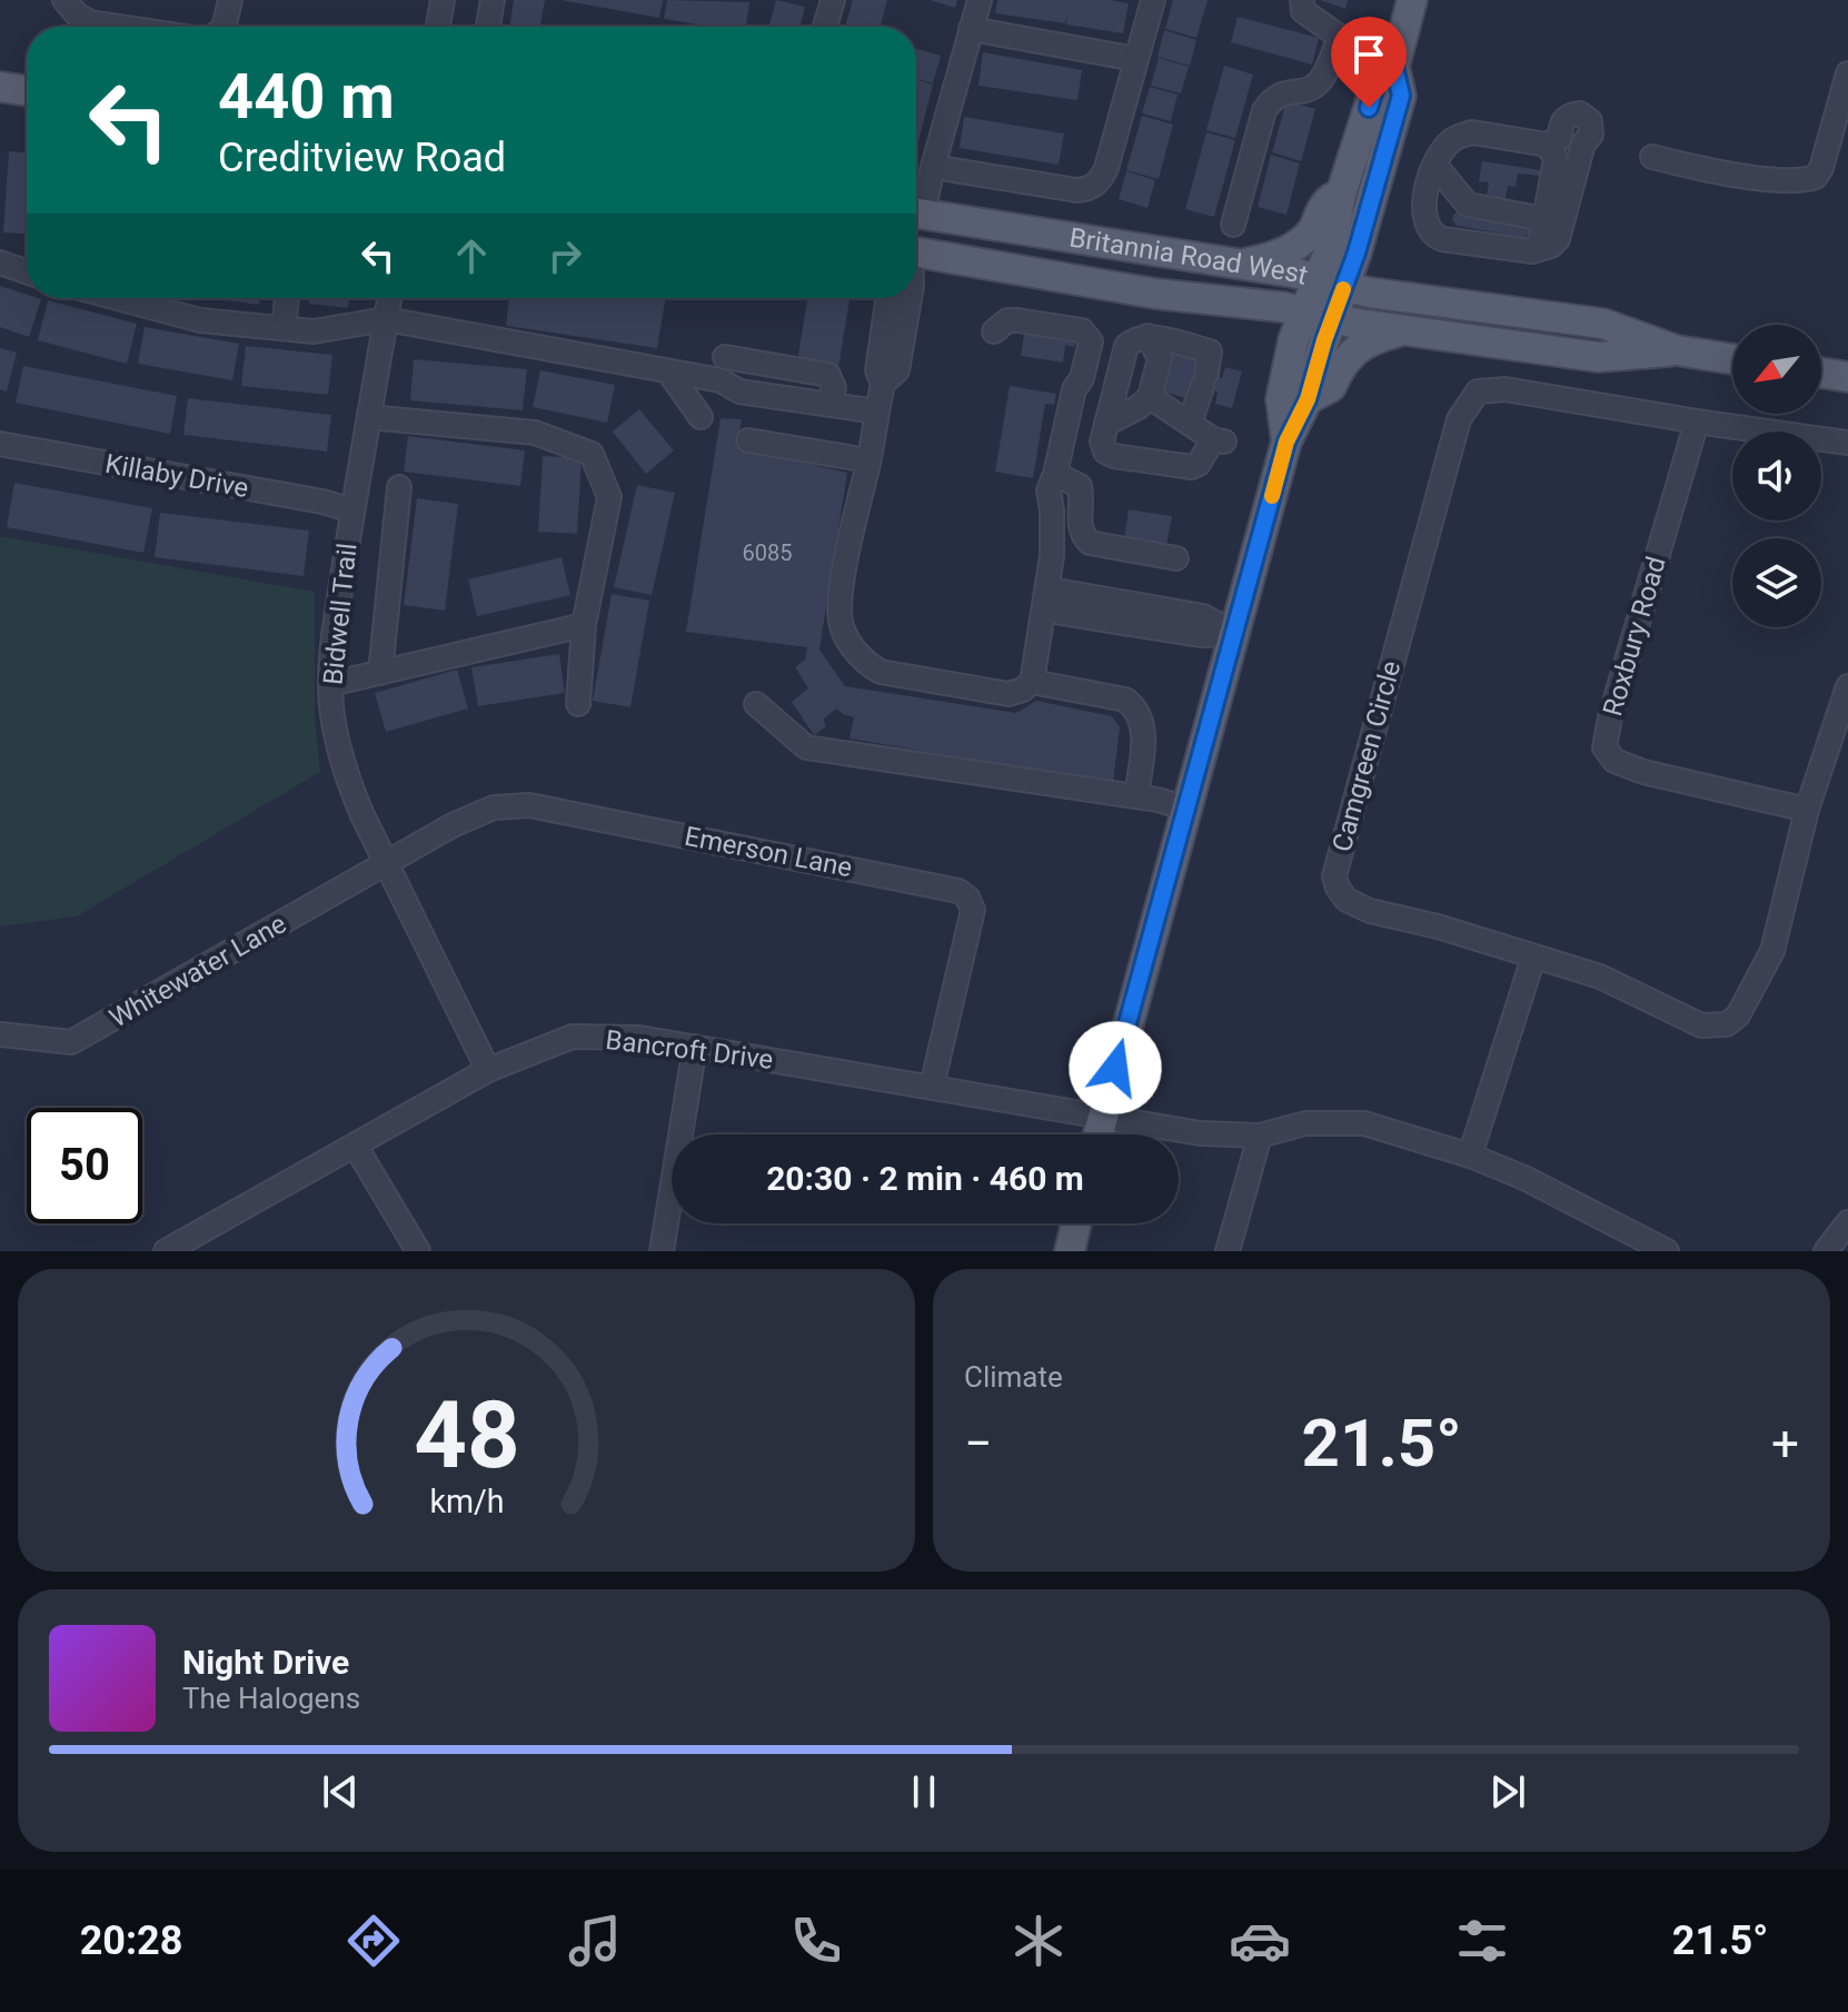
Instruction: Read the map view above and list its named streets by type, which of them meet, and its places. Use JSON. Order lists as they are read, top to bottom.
{
  "streets": {
    "main road": ["Britannia Road West"],
    "street": [
      "Killaby Drive",
      "Bidwell Trail",
      "Roxbury Road",
      "Camgreen Circle",
      "Emerson Lane",
      "Whitewater Lane",
      "Bancroft Drive"
    ]
  },
  "crossings": [
    ["Killaby Drive", "Bidwell Trail"],
    ["Bidwell Trail", "Emerson Lane"],
    ["Bidwell Trail", "Whitewater Lane"],
    ["Bidwell Trail", "Bancroft Drive"],
    ["Roxbury Road", "Camgreen Circle"],
    ["Emerson Lane", "Whitewater Lane"],
    ["Emerson Lane", "Bancroft Drive"]
  ],
  "house_numbers": ["6085"],
  "north": "bottom left",
  "page": {
    "turn": ["440 m", "Creditview Road"],
    "limit": "50",
    "trip": "20:30 · 2 min · 460 m",
    "tile": "Climate",
    "heat": ["−", "21.5°", "+"],
    "song": ["Night Drive", "The Halogens"],
    "tabs": ["20:28", "21.5°"],
    "gauge": ["48", "km/h"]
  }
}
